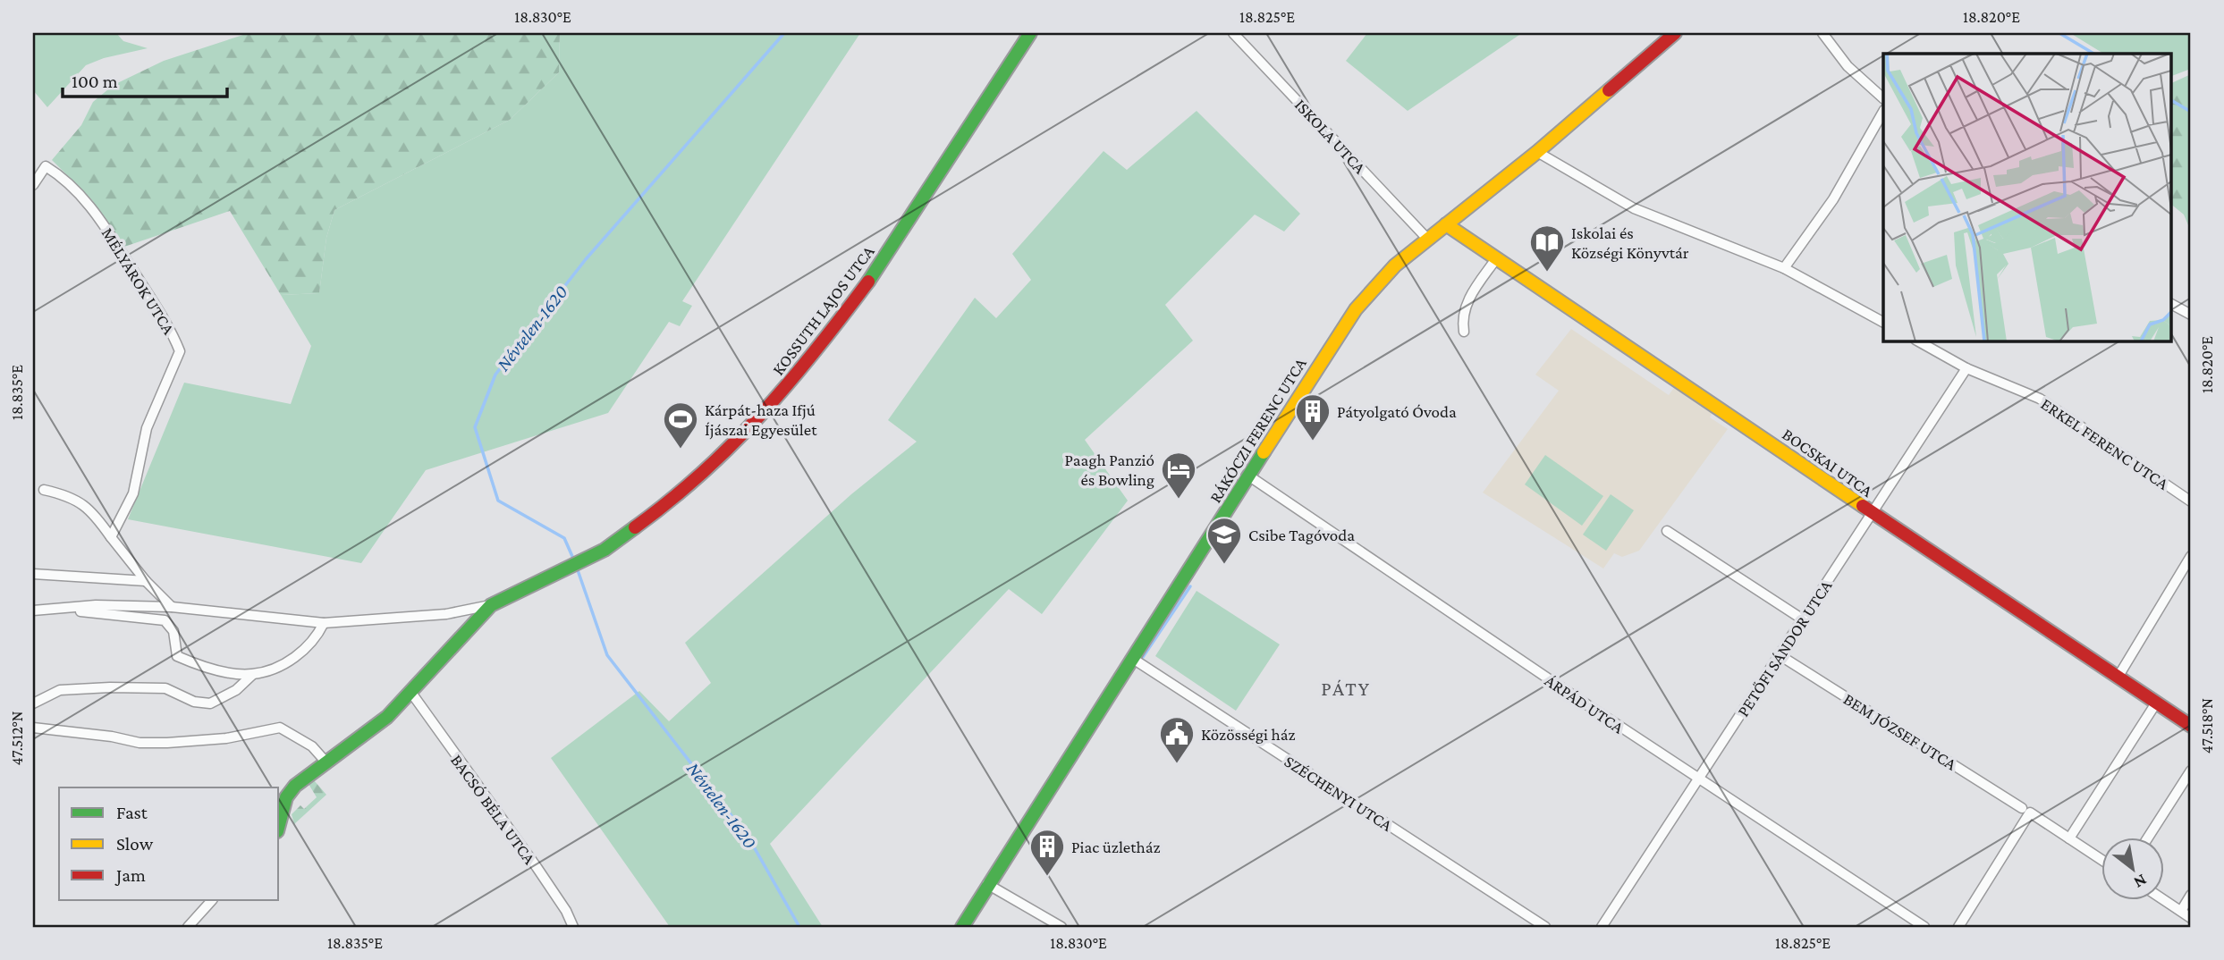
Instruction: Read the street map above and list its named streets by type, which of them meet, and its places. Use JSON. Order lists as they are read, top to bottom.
{
  "streets": {
    "street": [
      "ISKOLA UTCA",
      "MÉLYÁROK UTCA",
      "KOSSUTH LAJOS UTCA",
      "RÁKÓCZI FERENC UTCA",
      "ERKEL FERENC UTCA",
      "BOCSKAI UTCA",
      "PETŐFI SÁNDOR UTCA",
      "ÁRPÁD UTCA",
      "BEM JÓZSEF UTCA",
      "SZÉCHENYI UTCA",
      "BACSÓ BÉLA UTCA"
    ]
  },
  "crossings": [
    ["ISKOLA UTCA", "RÁKÓCZI FERENC UTCA"],
    ["KOSSUTH LAJOS UTCA", "BACSÓ BÉLA UTCA"],
    ["RÁKÓCZI FERENC UTCA", "BOCSKAI UTCA"],
    ["RÁKÓCZI FERENC UTCA", "ÁRPÁD UTCA"],
    ["RÁKÓCZI FERENC UTCA", "SZÉCHENYI UTCA"],
    ["ERKEL FERENC UTCA", "PETŐFI SÁNDOR UTCA"],
    ["BOCSKAI UTCA", "PETŐFI SÁNDOR UTCA"],
    ["PETŐFI SÁNDOR UTCA", "ÁRPÁD UTCA"],
    ["PETŐFI SÁNDOR UTCA", "BEM JÓZSEF UTCA"]
  ],
  "districts": ["PÁTY"],
  "water": ["Névtelen-1620"],
  "places": {
    "library": ["Iskolai és Községi Könyvtár"],
    "building": ["Pátyolgató Óvoda", "Piac üzletház"],
    "sports": ["Kárpát-haza Ifjú Íjászai Egyesület"],
    "hotel": ["Paagh Panzió és Bowling"],
    "school or university": ["Csibe Tagóvoda"],
    "public building": ["Közösségi ház"]
  },
  "legend": ["Fast", "Slow", "Jam"],
  "scale_bar": "100 m",
  "north": "bottom right",
  "coordinates": [
    "18.830°E",
    "18.825°E",
    "18.820°E",
    "18.835°E",
    "47.518°N",
    "47.512°N"
  ]
}
